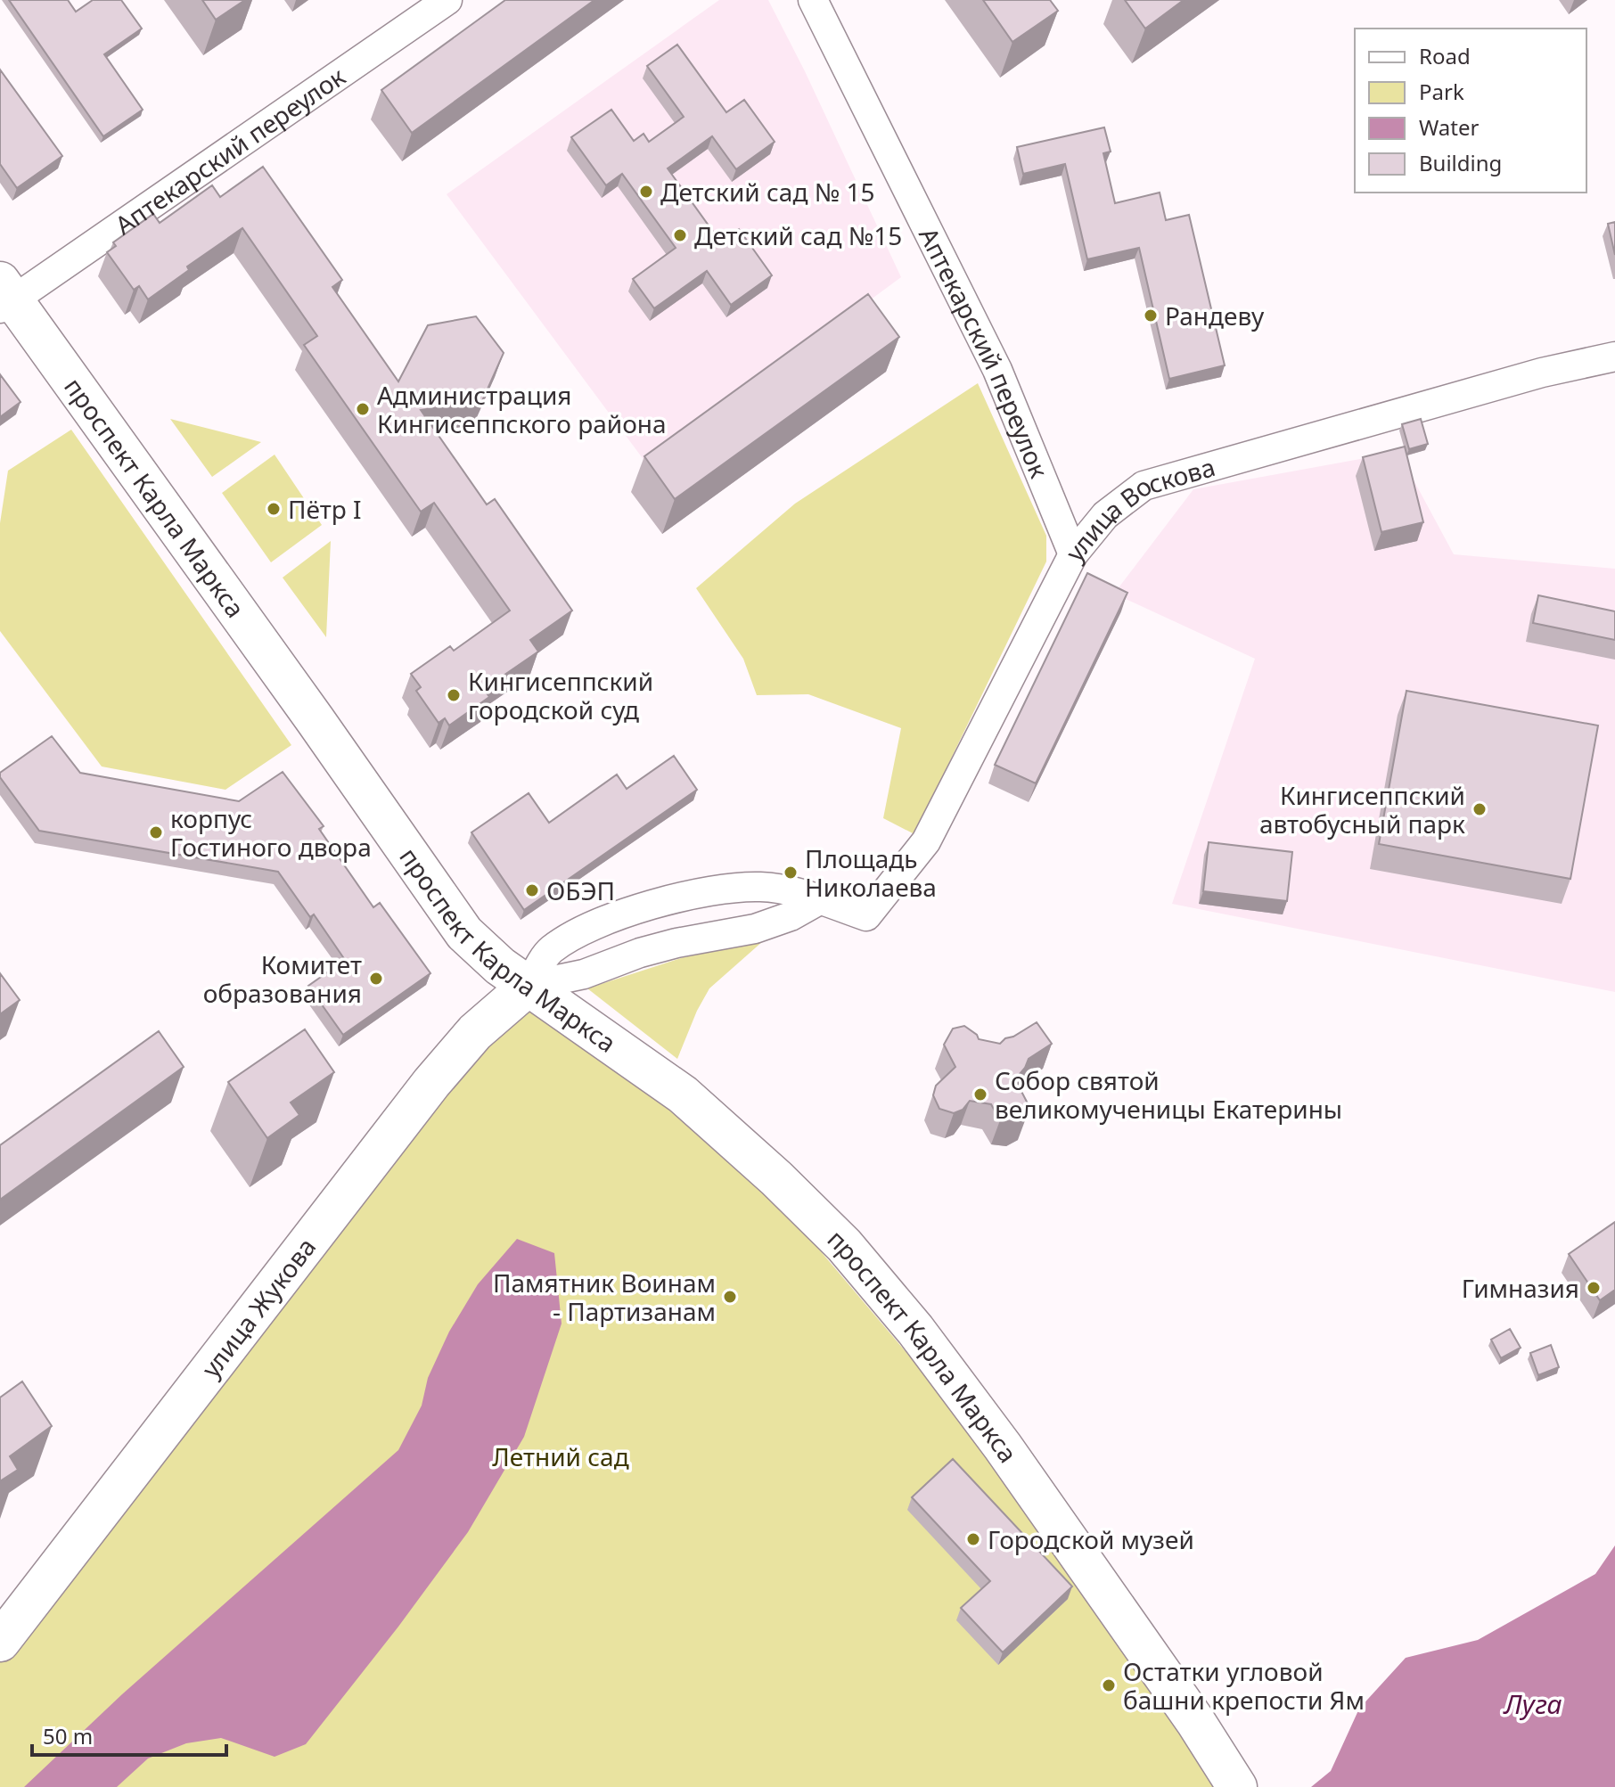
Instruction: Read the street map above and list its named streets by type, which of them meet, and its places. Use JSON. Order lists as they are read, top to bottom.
{
  "streets": {
    "main road": ["проспект Карла Маркса", "улица Жукова"],
    "street": ["Аптекарский переулок", "улица Воскова"]
  },
  "crossings": [
    ["Аптекарский переулок", "проспект Карла Маркса"],
    ["Аптекарский переулок", "улица Воскова"],
    ["проспект Карла Маркса", "улица Жукова"]
  ],
  "water": ["Луга"],
  "parks": ["Летний сад"],
  "places": [
    "Детский сад № 15",
    "Детский сад №15",
    "Рандеву",
    "Администрация Кингисеппского района",
    "Пётр I",
    "Кингисеппский городской суд",
    "Кингисеппский автобусный парк",
    "корпус Гостиного двора",
    "Площадь Николаева",
    "ОБЭП",
    "Комитет образования",
    "Собор святой великомученицы Екатерины",
    "Гимназия",
    "Памятник Воинам - Партизанам",
    "Городской музей",
    "Остатки угловой башни крепости Ям"
  ],
  "legend": [
    "Road",
    "Park",
    "Water",
    "Building"
  ],
  "scale_bar": "50 m"
}
